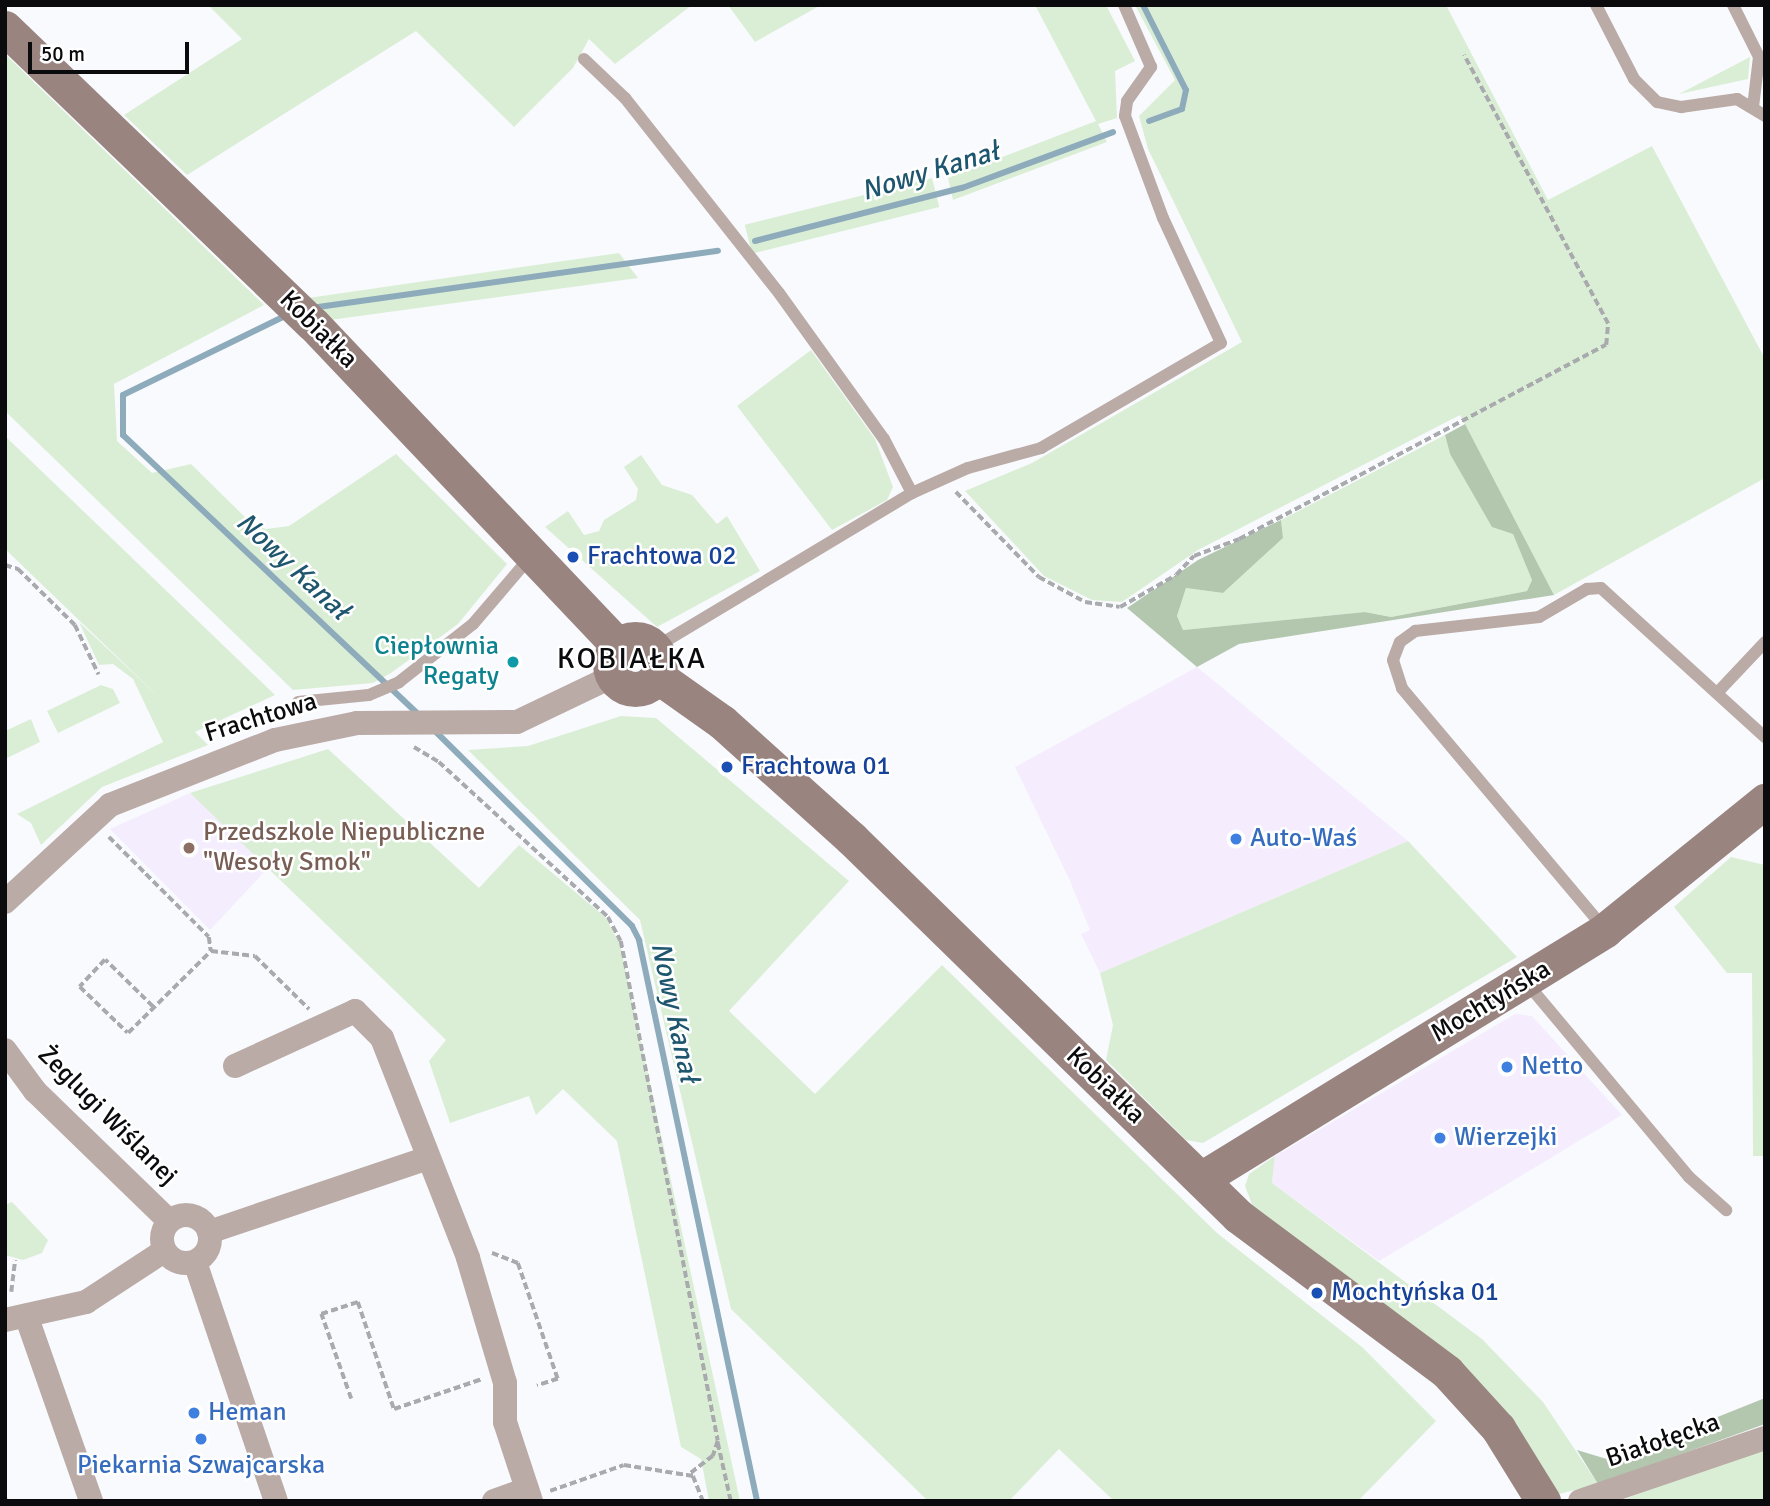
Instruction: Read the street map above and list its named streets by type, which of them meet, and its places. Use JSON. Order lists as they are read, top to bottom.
{
  "streets": {
    "street": [
      "Kobiałka",
      "Frachtowa",
      "Mochtyńska",
      "Żeglugi Wiślanej",
      "Białołęcka"
    ]
  },
  "crossings": [
    ["Kobiałka", "Frachtowa"],
    ["Kobiałka", "Mochtyńska"]
  ],
  "districts": ["KOBIAŁKA"],
  "water": ["Nowy Kanał"],
  "places": [
    "Frachtowa 02",
    "Ciepłownia Regaty",
    "Frachtowa 01",
    "Auto-Waś",
    "Przedszkole Niepubliczne \"Wesoły Smok\"",
    "Netto",
    "Wierzejki",
    "Mochtyńska 01",
    "Heman",
    "Piekarnia Szwajcarska"
  ],
  "scale_bar": "50 m"
}
